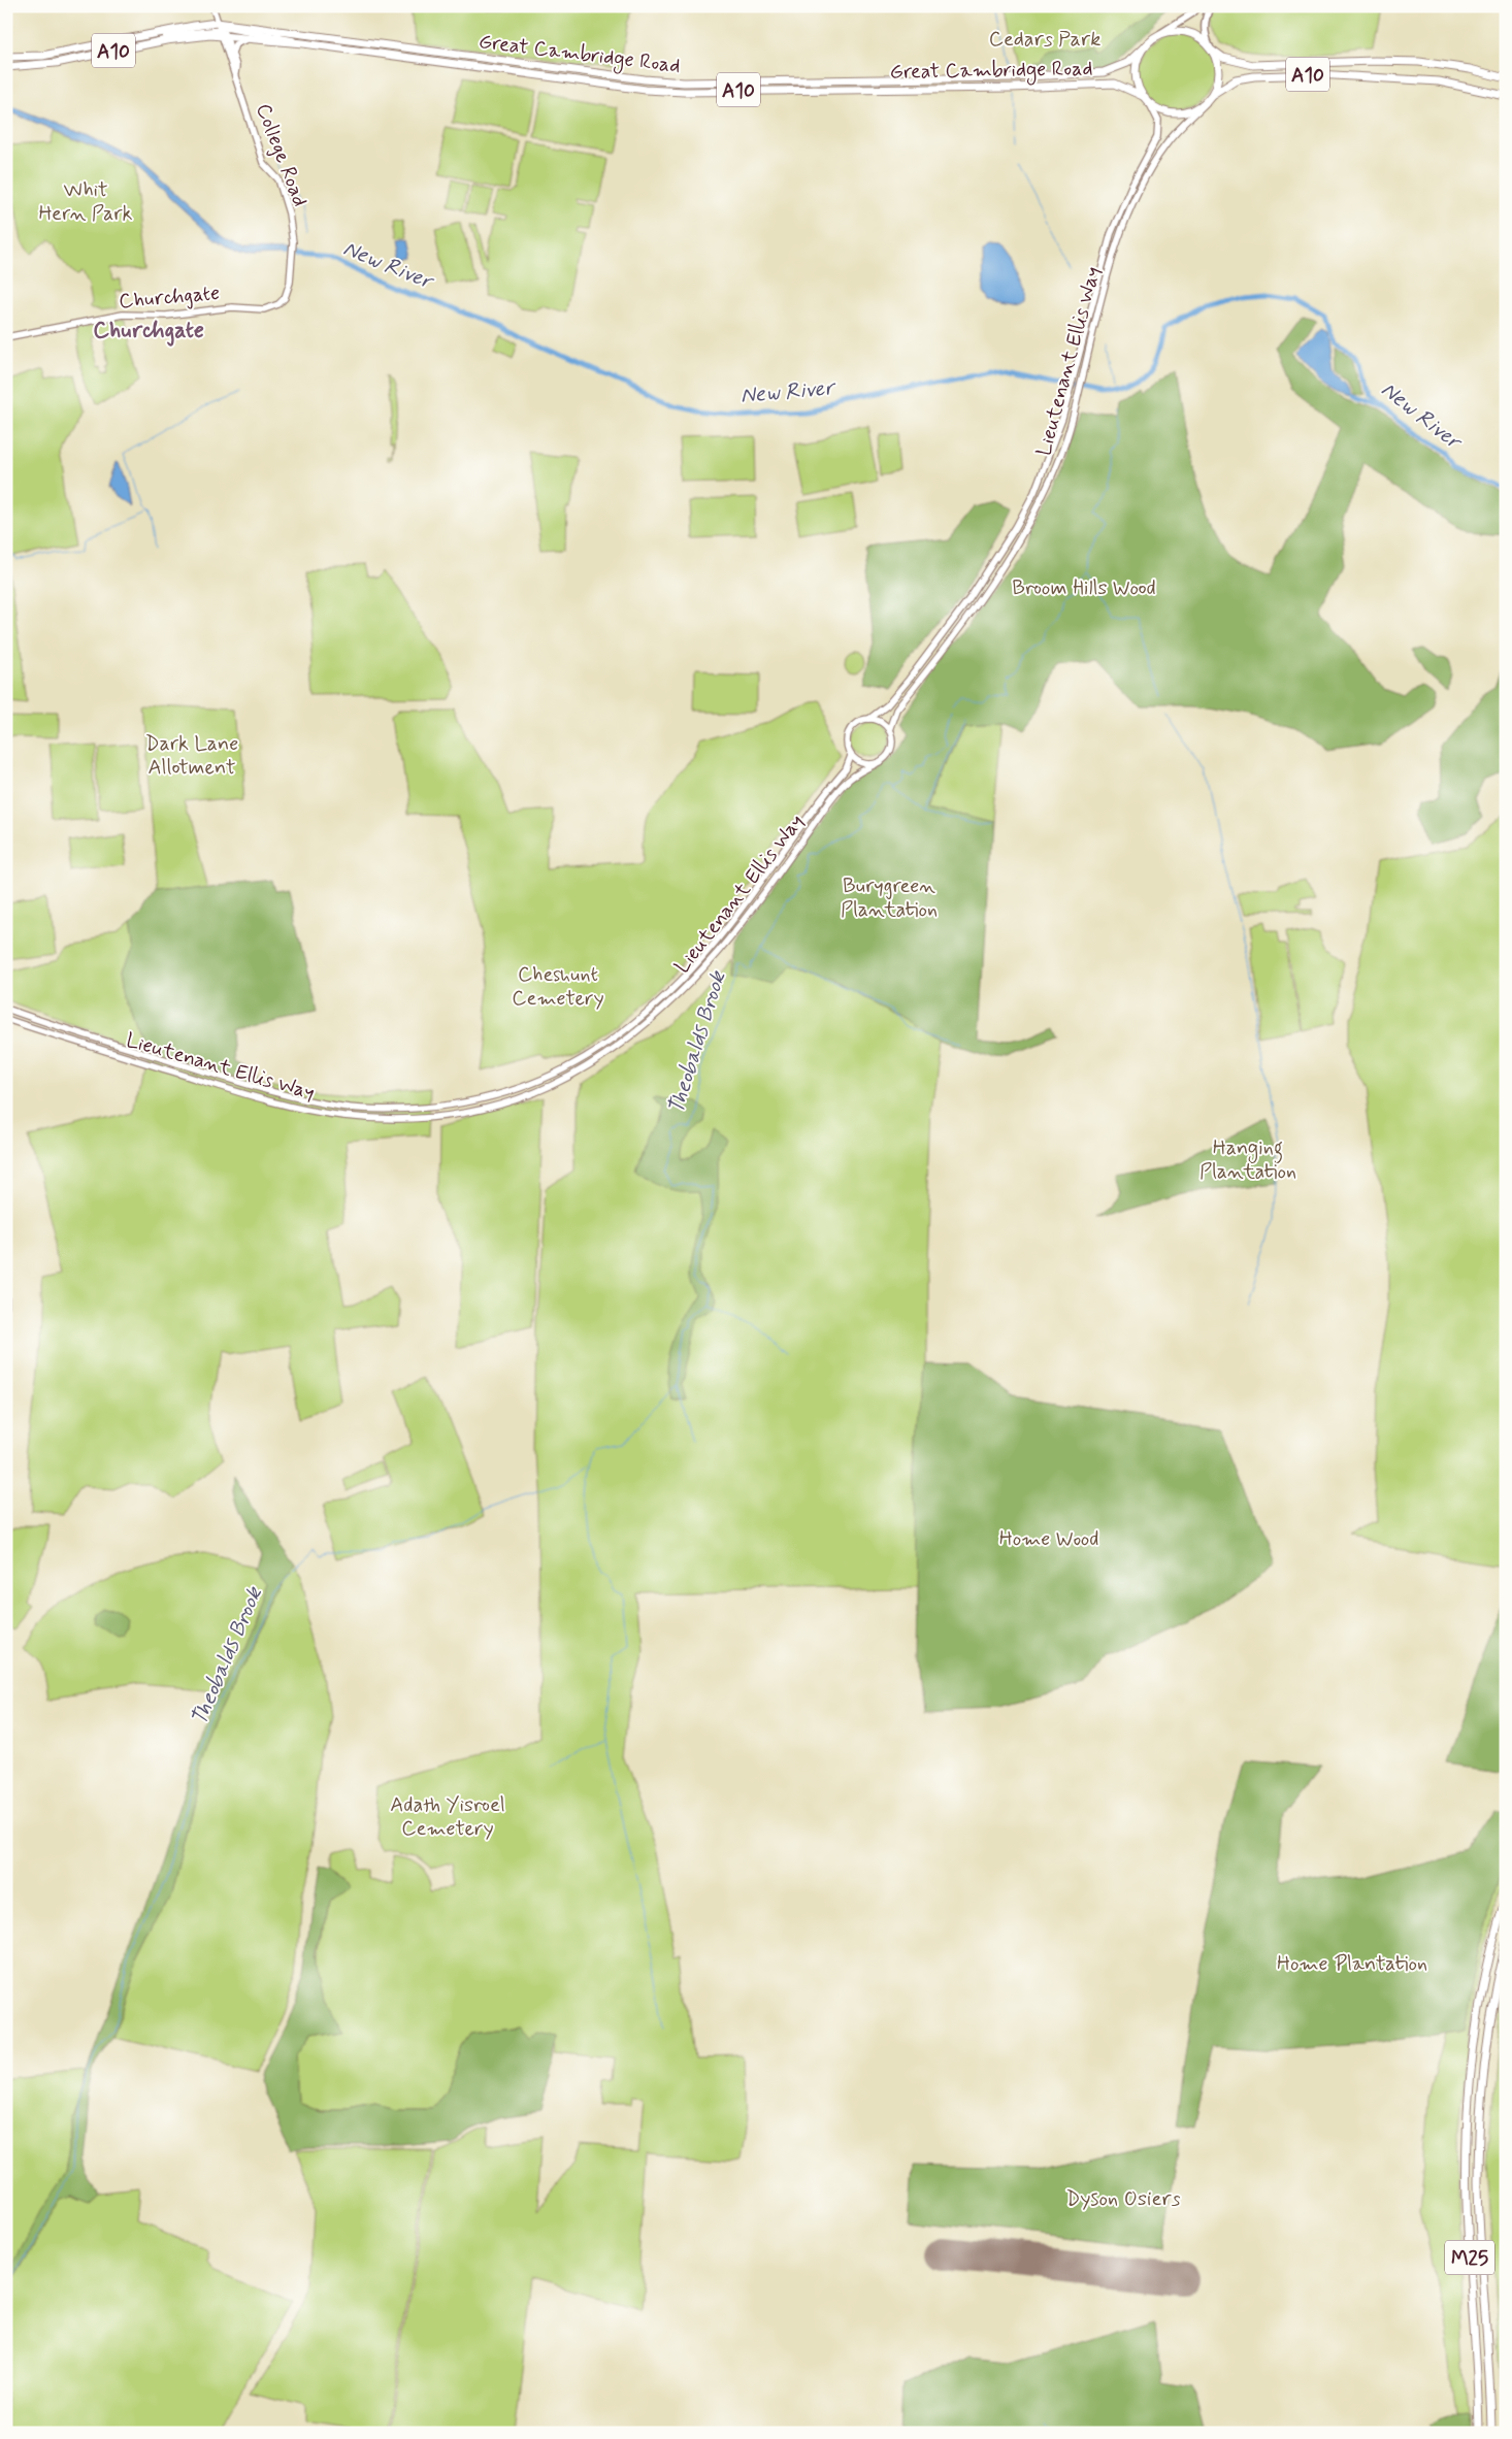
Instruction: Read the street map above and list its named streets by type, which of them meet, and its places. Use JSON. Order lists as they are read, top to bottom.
{
  "streets": {
    "highway": ["A10", "Great Cambridge Road", "M25"],
    "main road": ["College Road", "Churchgate", "Lieutenant Ellis Way"]
  },
  "crossings": [
    ["A10", "Great Cambridge Road"],
    ["A10", "Lieutenant Ellis Way"],
    ["Great Cambridge Road", "College Road"],
    ["Great Cambridge Road", "Lieutenant Ellis Way"],
    ["College Road", "Churchgate"]
  ],
  "districts": ["Churchgate"],
  "water": ["New River", "Theobalds Brook"],
  "parks": [
    "Cedars Park",
    "Whit Hern Park",
    "Broom Hills Wood",
    "Dark Lane Allotment",
    "Burygreen Plantation",
    "Cheshunt Cemetery",
    "Hanging Plantation",
    "Home Wood",
    "Adath Yisroel Cemetery",
    "Home Plantation",
    "Dyson Osiers"
  ]
}
